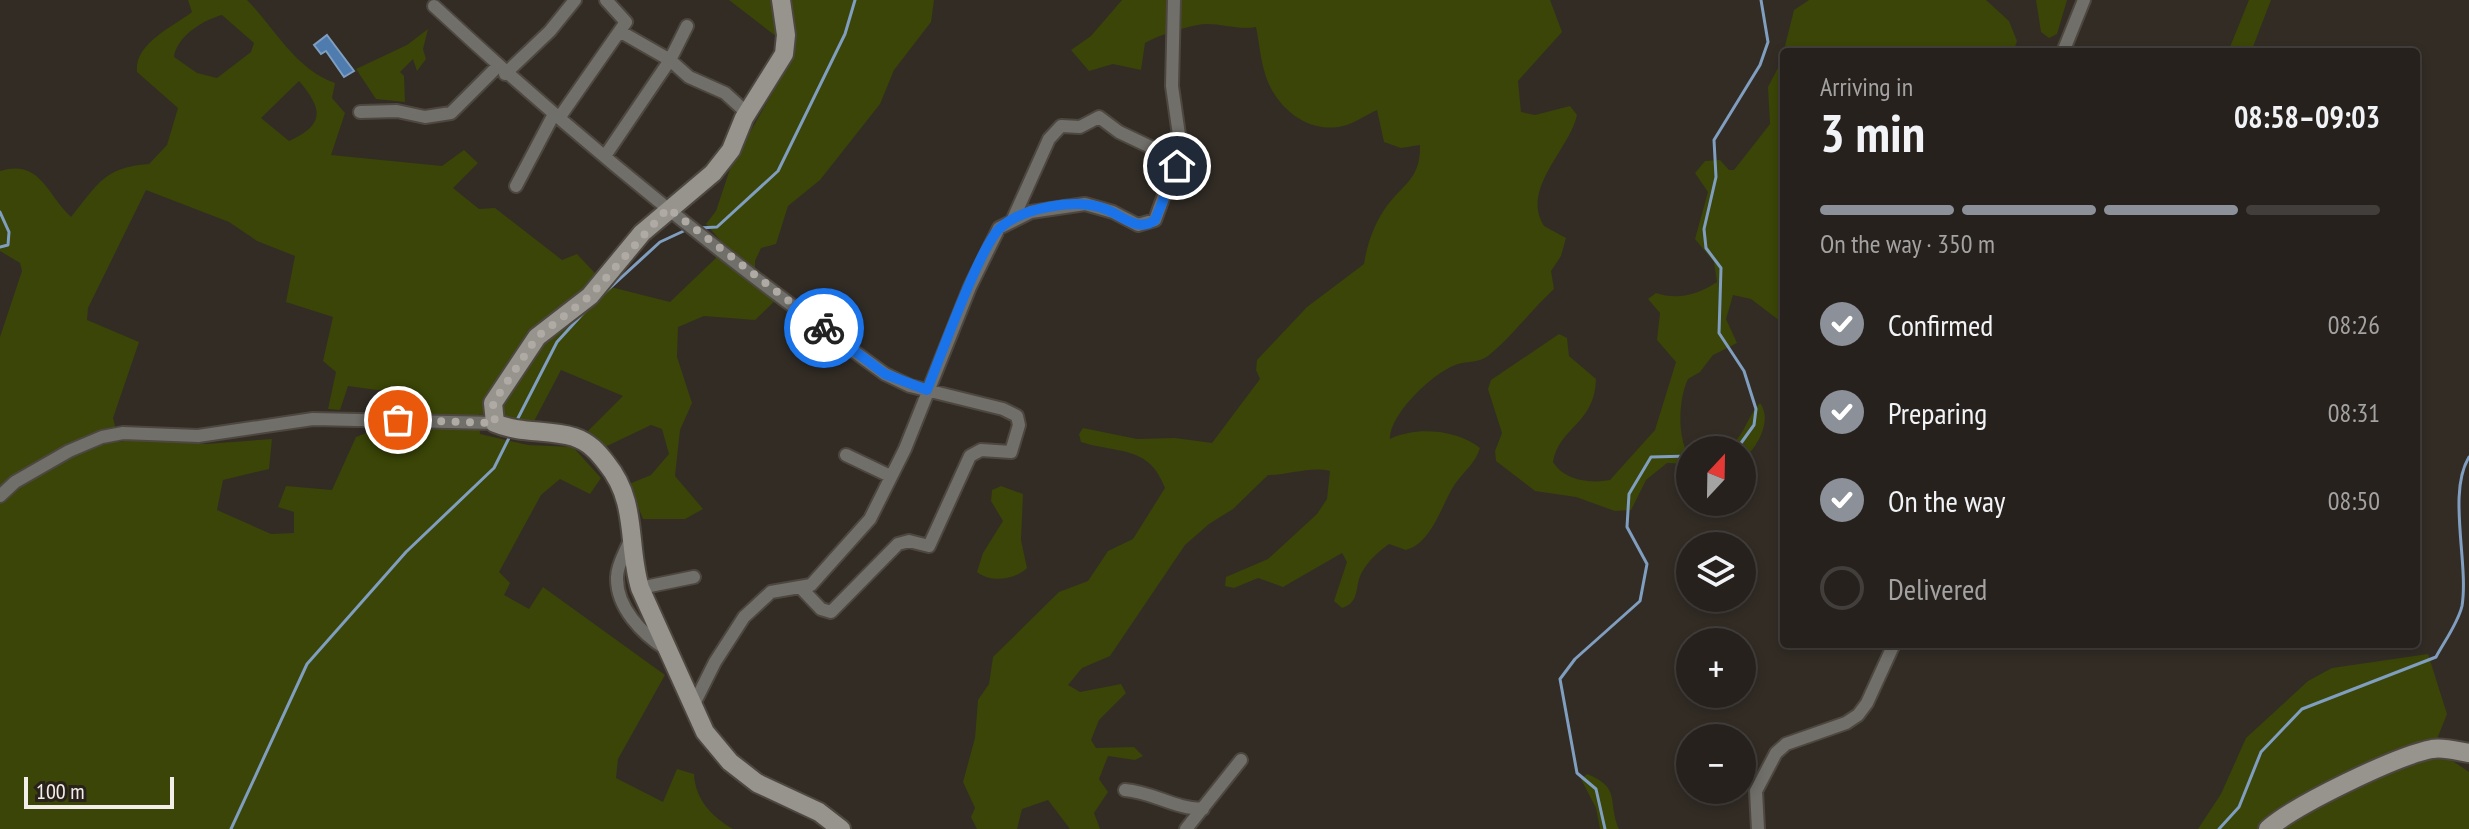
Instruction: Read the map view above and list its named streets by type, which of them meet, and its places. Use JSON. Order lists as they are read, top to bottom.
{
  "scale_bar": "100 m",
  "north": "top",
  "page": {
    "heading": ["3 min", "Arriving in", "08:58–09:03"],
    "bar": "On the way · 350 m",
    "list": [
      ["Confirmed", "08:26"],
      ["Preparing", "08:31"],
      ["On the way", "08:50"],
      "Delivered"
    ],
    "map_buttons": ["+", "−"],
    "scale": "100 m"
  }
}
